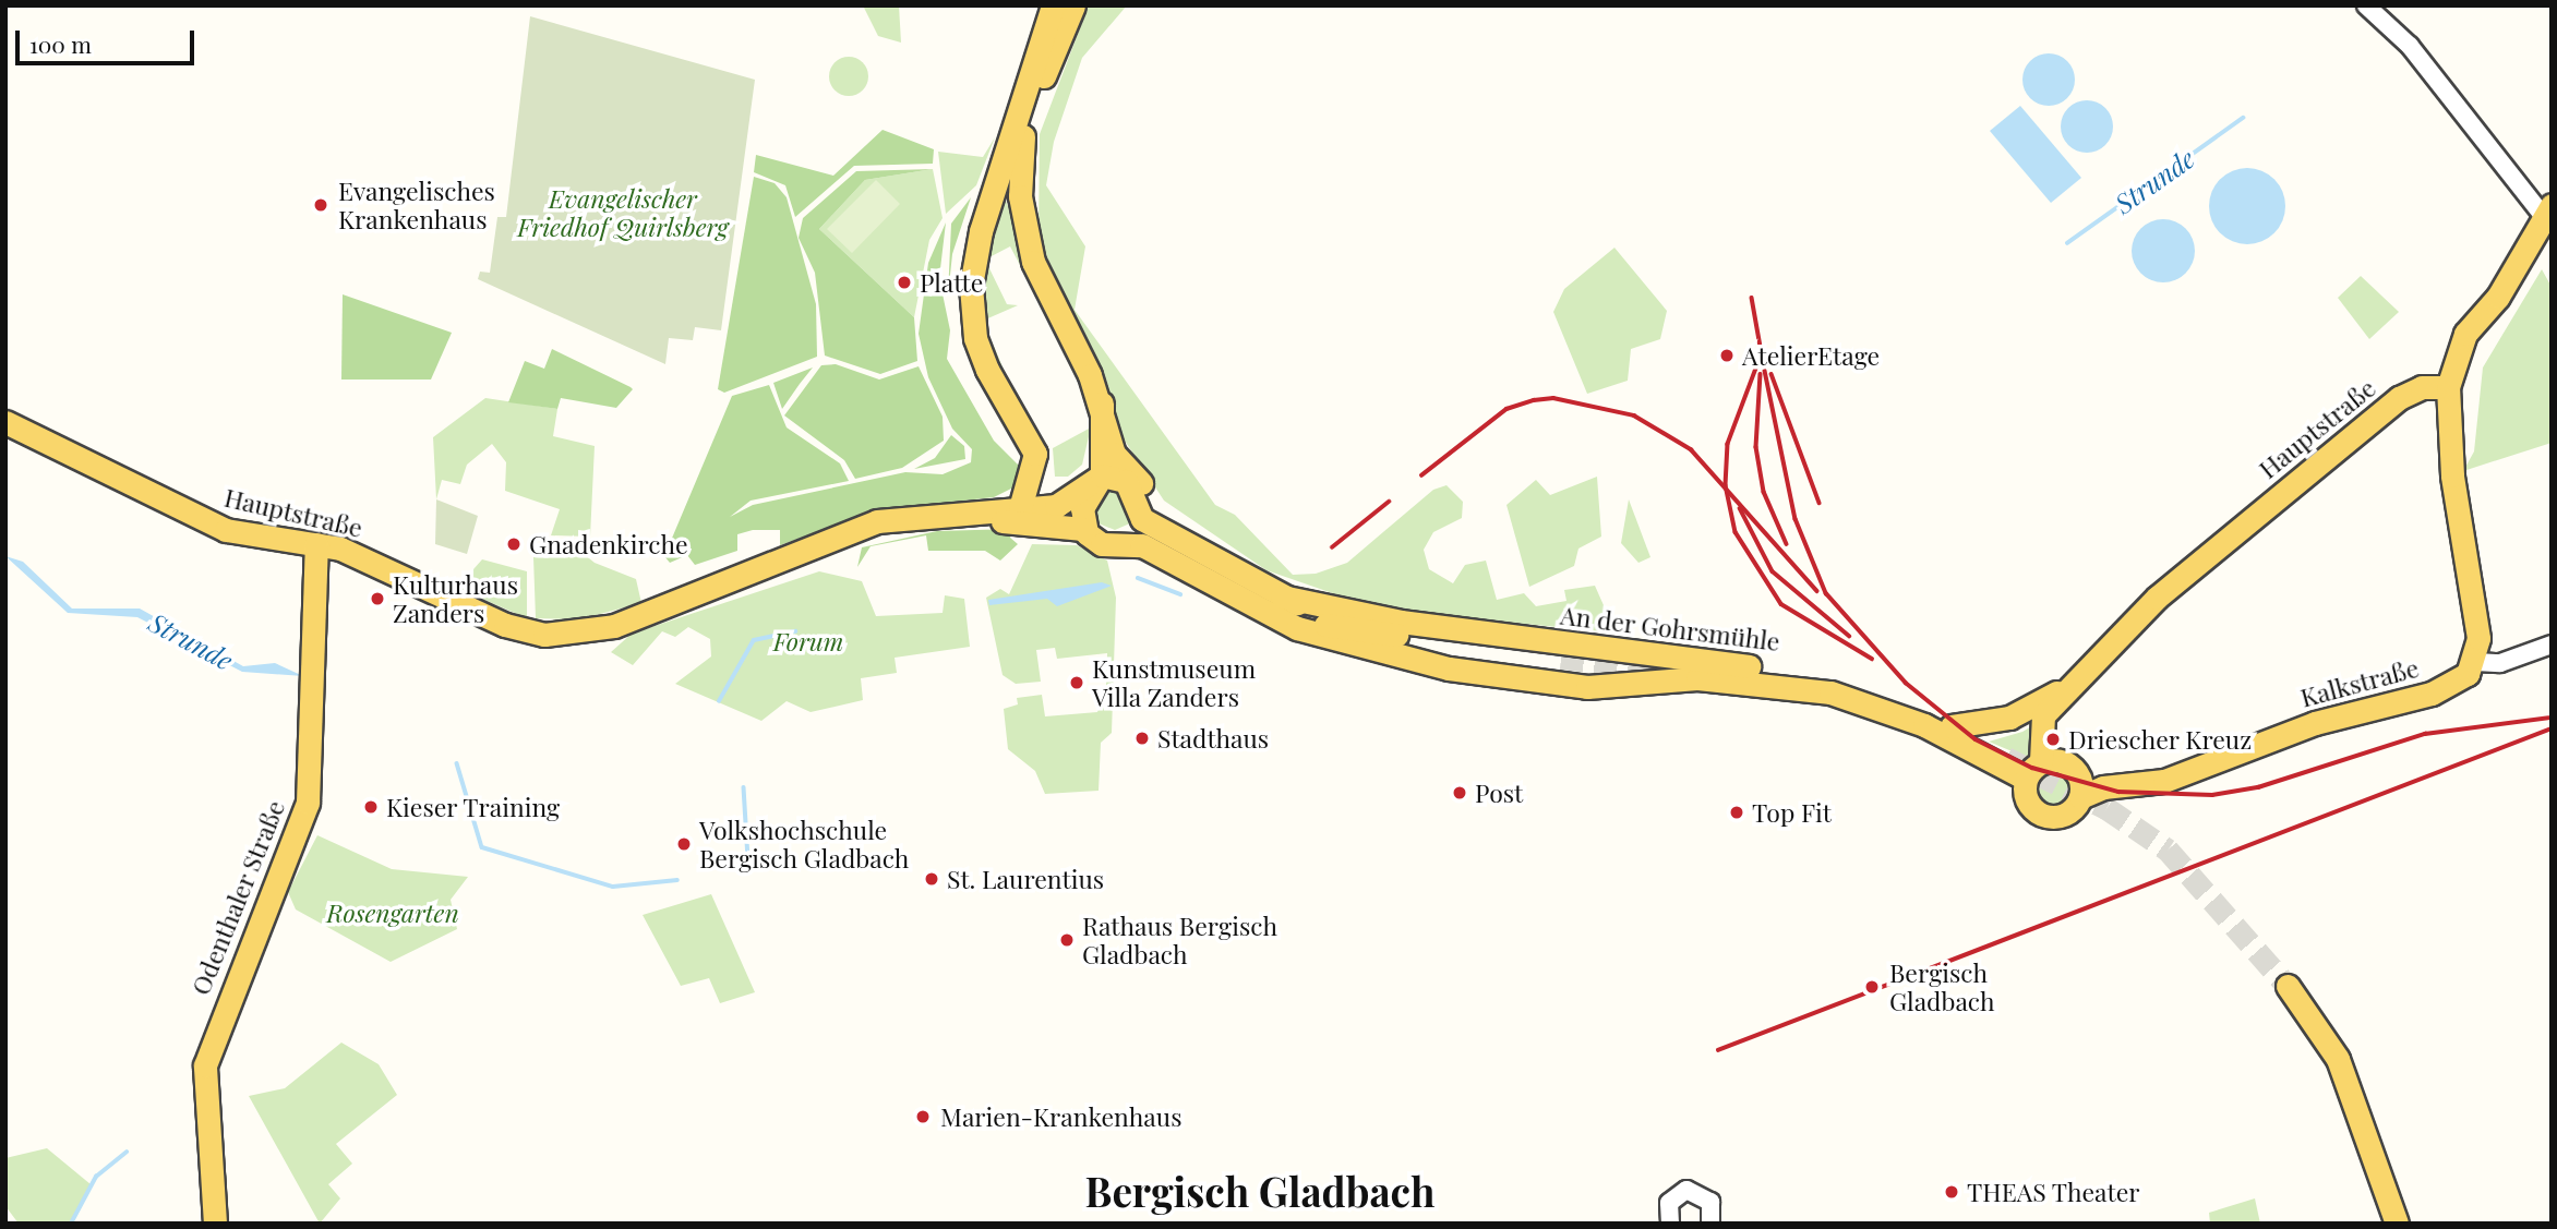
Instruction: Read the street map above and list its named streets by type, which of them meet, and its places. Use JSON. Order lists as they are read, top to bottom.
{
  "streets": {
    "main road": [
      "Hauptstraße",
      "An der Gohrsmühle",
      "Kalkstraße",
      "Odenthaler Straße"
    ]
  },
  "crossings": [
    ["Hauptstraße", "An der Gohrsmühle"],
    ["Hauptstraße", "Kalkstraße"],
    ["Hauptstraße", "Odenthaler Straße"],
    ["An der Gohrsmühle", "Kalkstraße"]
  ],
  "districts": ["Bergisch Gladbach"],
  "water": ["Strunde"],
  "parks": ["Evangelischer Friedhof Quirlsberg", "Forum", "Rosengarten"],
  "places": [
    "Evangelisches Krankenhaus",
    "Platte",
    "AtelierEtage",
    "Gnadenkirche",
    "Kulturhaus Zanders",
    "Kunstmuseum Villa Zanders",
    "Stadthaus",
    "Driescher Kreuz",
    "Post",
    "Kieser Training",
    "Top Fit",
    "Volkshochschule Bergisch Gladbach",
    "St. Laurentius",
    "Rathaus Bergisch Gladbach",
    "Bergisch Gladbach",
    "Marien-Krankenhaus",
    "THEAS Theater"
  ],
  "scale_bar": "100 m"
}
